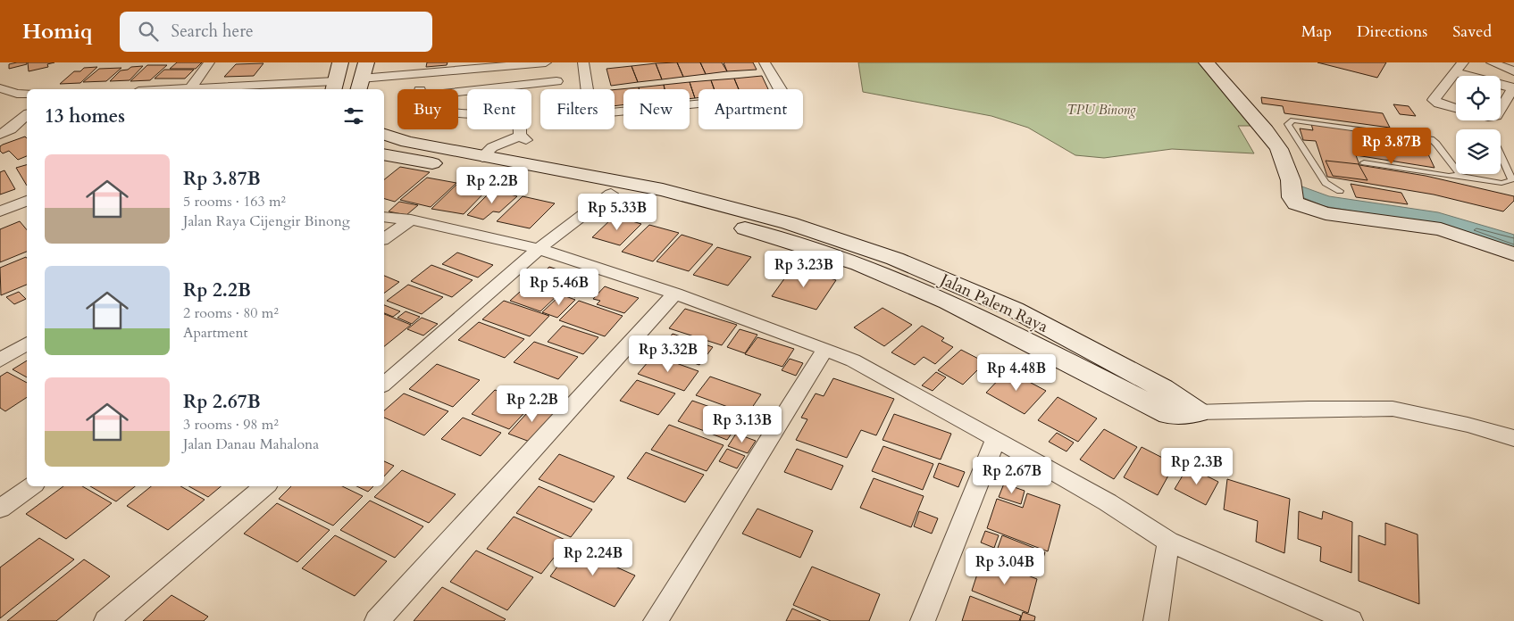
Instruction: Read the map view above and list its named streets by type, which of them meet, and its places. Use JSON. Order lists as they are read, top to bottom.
{
  "streets": {
    "street": ["Jalan Palem Raya"]
  },
  "parks": ["TPU Binong"],
  "page": {
    "header": "Homiq",
    "search": "Search here",
    "nav": ["Map", "Directions", "Saved"],
    "chip": [
      "Buy",
      "Rent",
      "Filters",
      "New",
      "Apartment"
    ],
    "heading": "13 homes",
    "price": [
      "Rp 3.87B",
      "Rp 2.2B",
      "Rp 5.33B",
      "Rp 3.23B",
      "Rp 5.46B",
      "Rp 3.32B",
      "Rp 4.48B",
      "Rp 2.2B",
      "Rp 3.13B",
      "Rp 2.3B",
      "Rp 2.67B",
      "Rp 2.24B",
      "Rp 3.04B"
    ],
    "list": [
      {
        "name": "Rp 3.87B",
        "note": "5 rooms · 163 m² · Jalan Raya Cijengir Binong"
      },
      {
        "name": "Rp 2.2B",
        "note": "2 rooms · 80 m² · Apartment"
      },
      {
        "name": "Rp 2.67B",
        "note": "3 rooms · 98 m² · Jalan Danau Mahalona"
      }
    ]
  }
}
